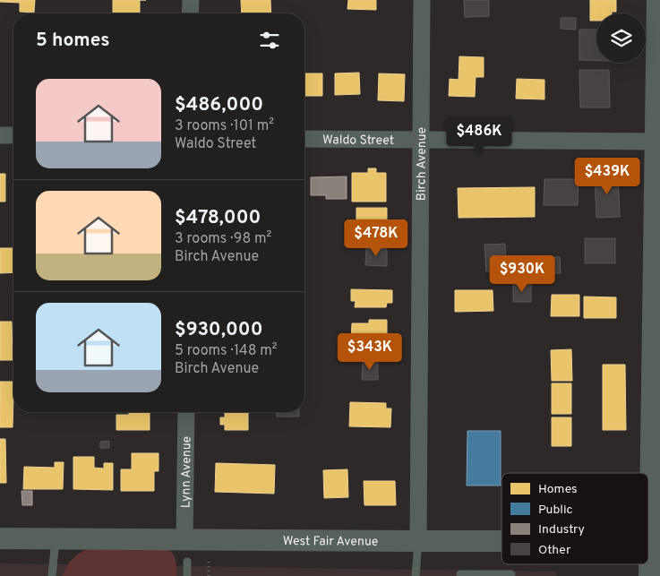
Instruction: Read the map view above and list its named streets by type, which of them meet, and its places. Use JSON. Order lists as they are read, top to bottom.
{
  "streets": {
    "street": [
      "Waldo Street",
      "Birch Avenue",
      "Lynn Avenue",
      "West Fair Avenue"
    ]
  },
  "crossings": [
    ["Waldo Street", "Birch Avenue"],
    ["Birch Avenue", "West Fair Avenue"],
    ["Lynn Avenue", "West Fair Avenue"]
  ],
  "legend": [
    "Homes",
    "Public",
    "Industry",
    "Other"
  ],
  "page": {
    "heading": "5 homes",
    "list": [
      {
        "name": "$486,000",
        "note": "3 rooms · 101 m² · Waldo Street"
      },
      {
        "name": "$478,000",
        "note": "3 rooms · 98 m² · Birch Avenue"
      },
      {
        "name": "$930,000",
        "note": "5 rooms · 148 m² · Birch Avenue"
      }
    ],
    "price": [
      "$486K",
      "$439K",
      "$478K",
      "$930K",
      "$343K"
    ]
  }
}
